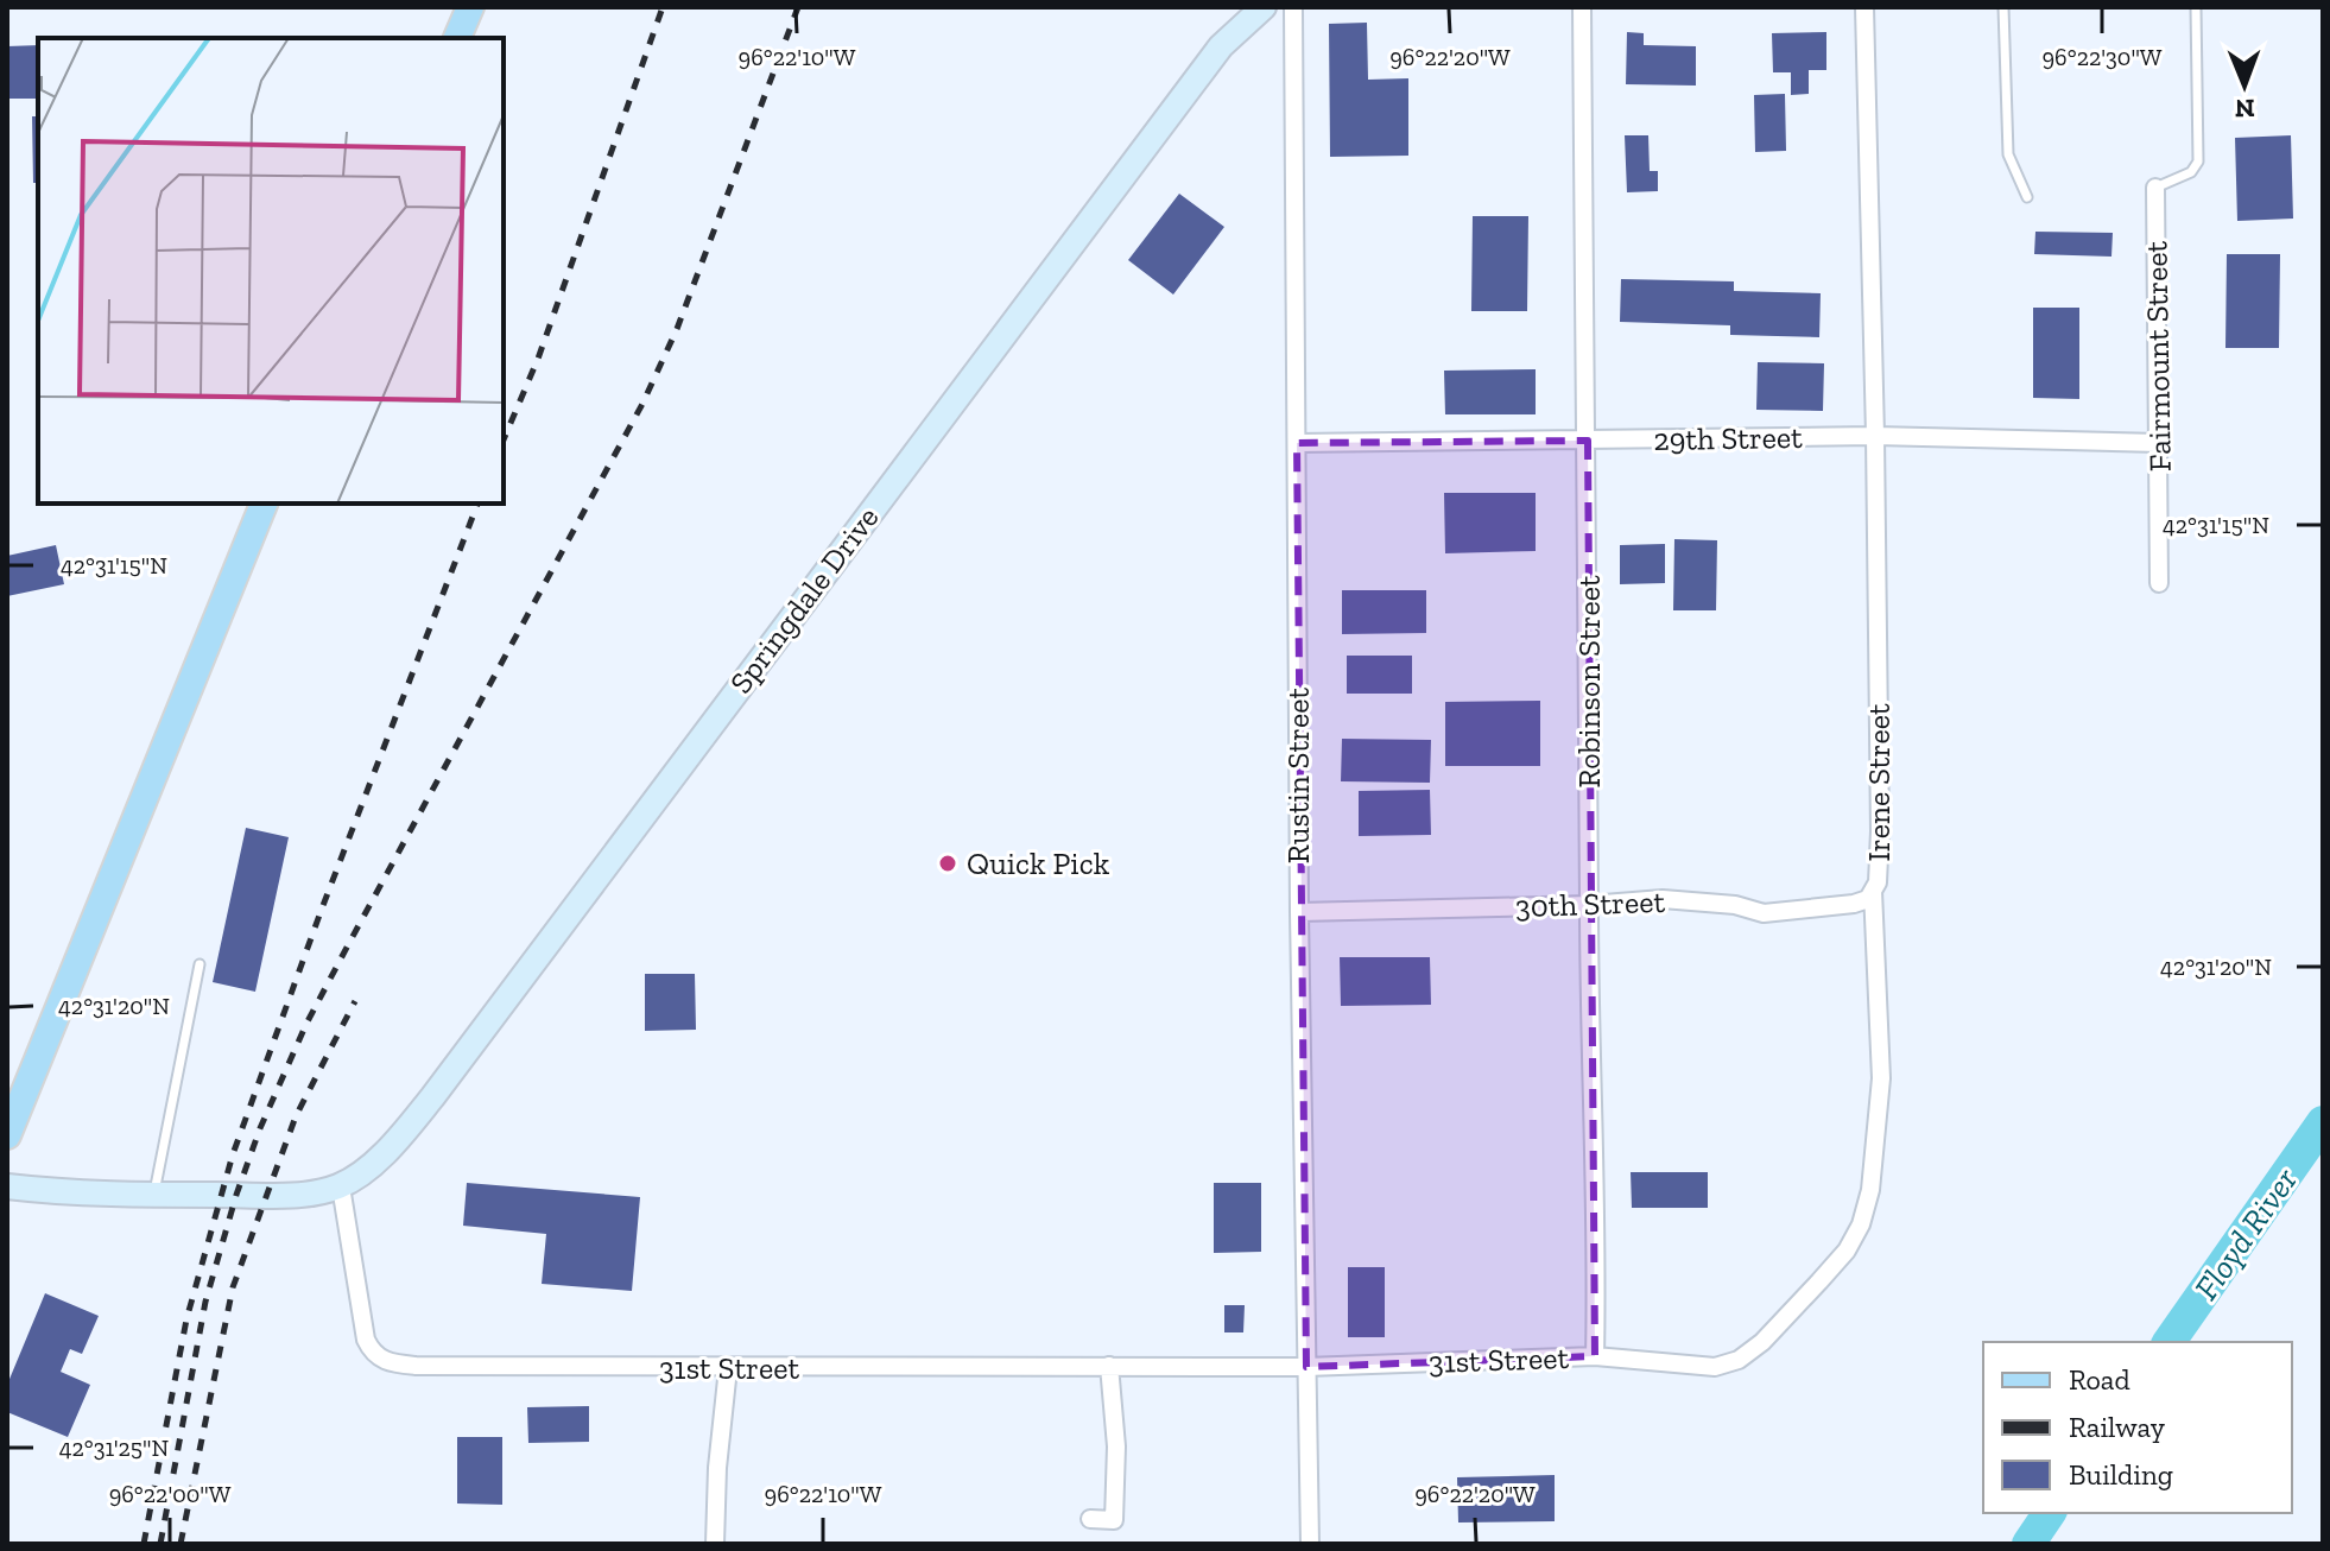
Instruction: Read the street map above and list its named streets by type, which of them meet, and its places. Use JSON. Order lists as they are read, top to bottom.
{
  "streets": {
    "street": [
      "Fairmount Street",
      "29th Street",
      "Springdale Drive",
      "Robinson Street",
      "Rustin Street",
      "Irene Street",
      "30th Street",
      "31st Street"
    ]
  },
  "crossings": [
    ["Fairmount Street", "29th Street"],
    ["29th Street", "Robinson Street"],
    ["29th Street", "Rustin Street"],
    ["29th Street", "Irene Street"],
    ["Springdale Drive", "31st Street"],
    ["Robinson Street", "Irene Street"],
    ["Robinson Street", "30th Street"],
    ["Robinson Street", "31st Street"],
    ["Rustin Street", "30th Street"],
    ["Rustin Street", "31st Street"],
    ["Irene Street", "30th Street"],
    ["Irene Street", "31st Street"]
  ],
  "water": ["Floyd River"],
  "places": ["Quick Pick"],
  "legend": ["Road", "Railway", "Building"],
  "north": "bottom",
  "coordinates": [
    "96°22'10\"W",
    "96°22'20\"W",
    "96°22'30\"W",
    "42°31'15\"N",
    "42°31'20\"N",
    "42°31'25\"N",
    "96°22'00\"W"
  ]
}
